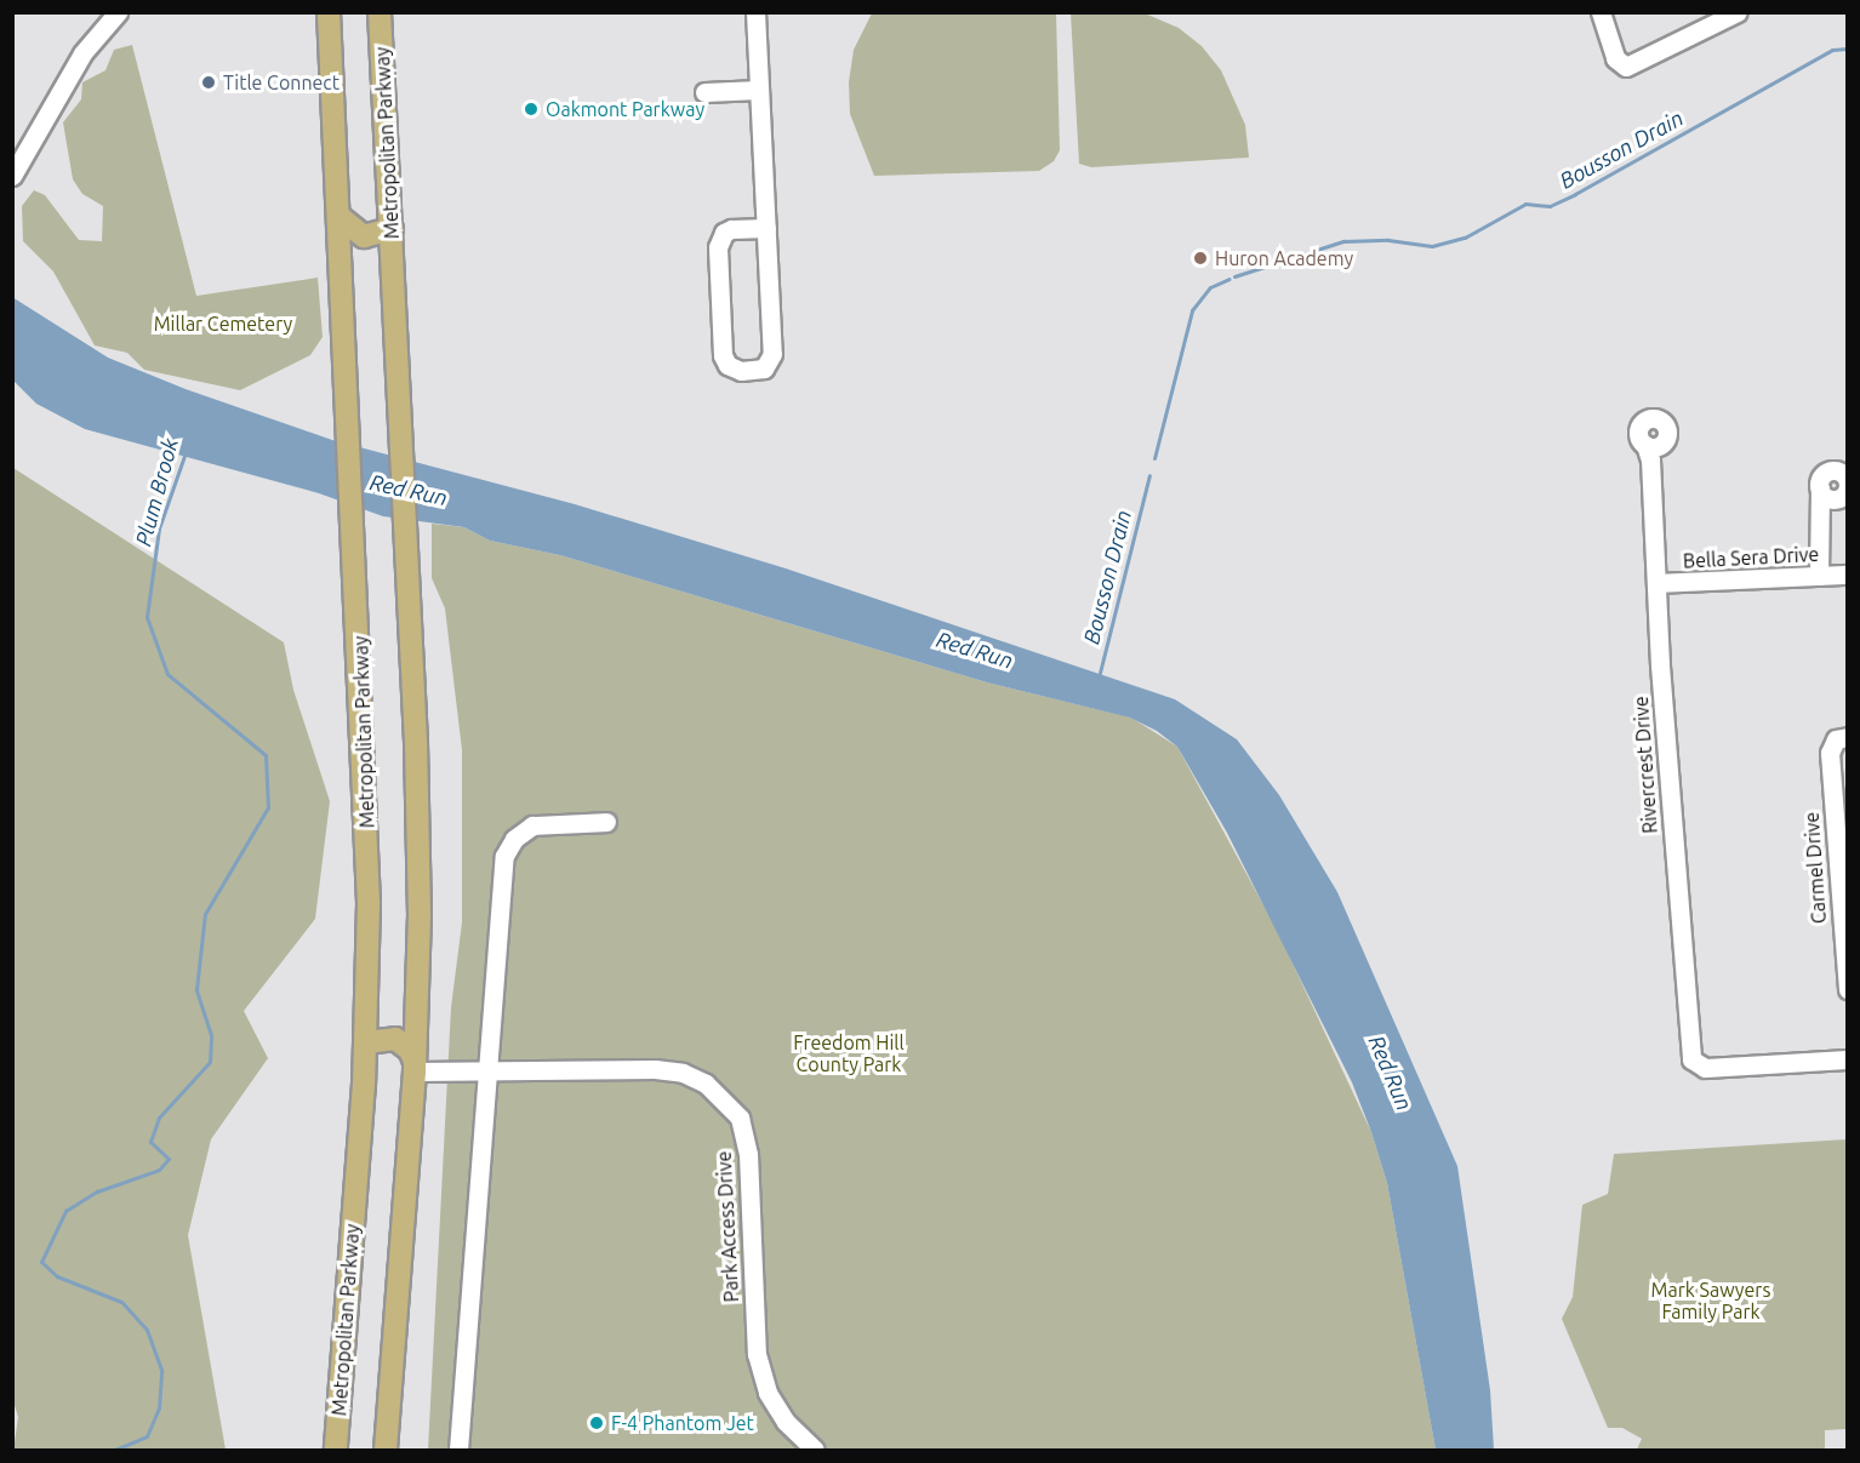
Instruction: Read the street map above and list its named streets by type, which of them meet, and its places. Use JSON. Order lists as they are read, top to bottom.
{
  "streets": {
    "main road": ["Metropolitan Parkway"],
    "street": [
      "Bella Sera Drive",
      "Rivercrest Drive",
      "Carmel Drive",
      "Park Access Drive"
    ]
  },
  "crossings": [
    ["Metropolitan Parkway", "Park Access Drive"],
    ["Bella Sera Drive", "Rivercrest Drive"]
  ],
  "water": ["Bousson Drain", "Red Run", "Plum Brook"],
  "parks": ["Millar Cemetery", "Freedom Hill County Park", "Mark Sawyers Family Park"],
  "places": [
    "Title Connect",
    "Oakmont Parkway",
    "Huron Academy",
    "F-4 Phantom Jet"
  ]
}
